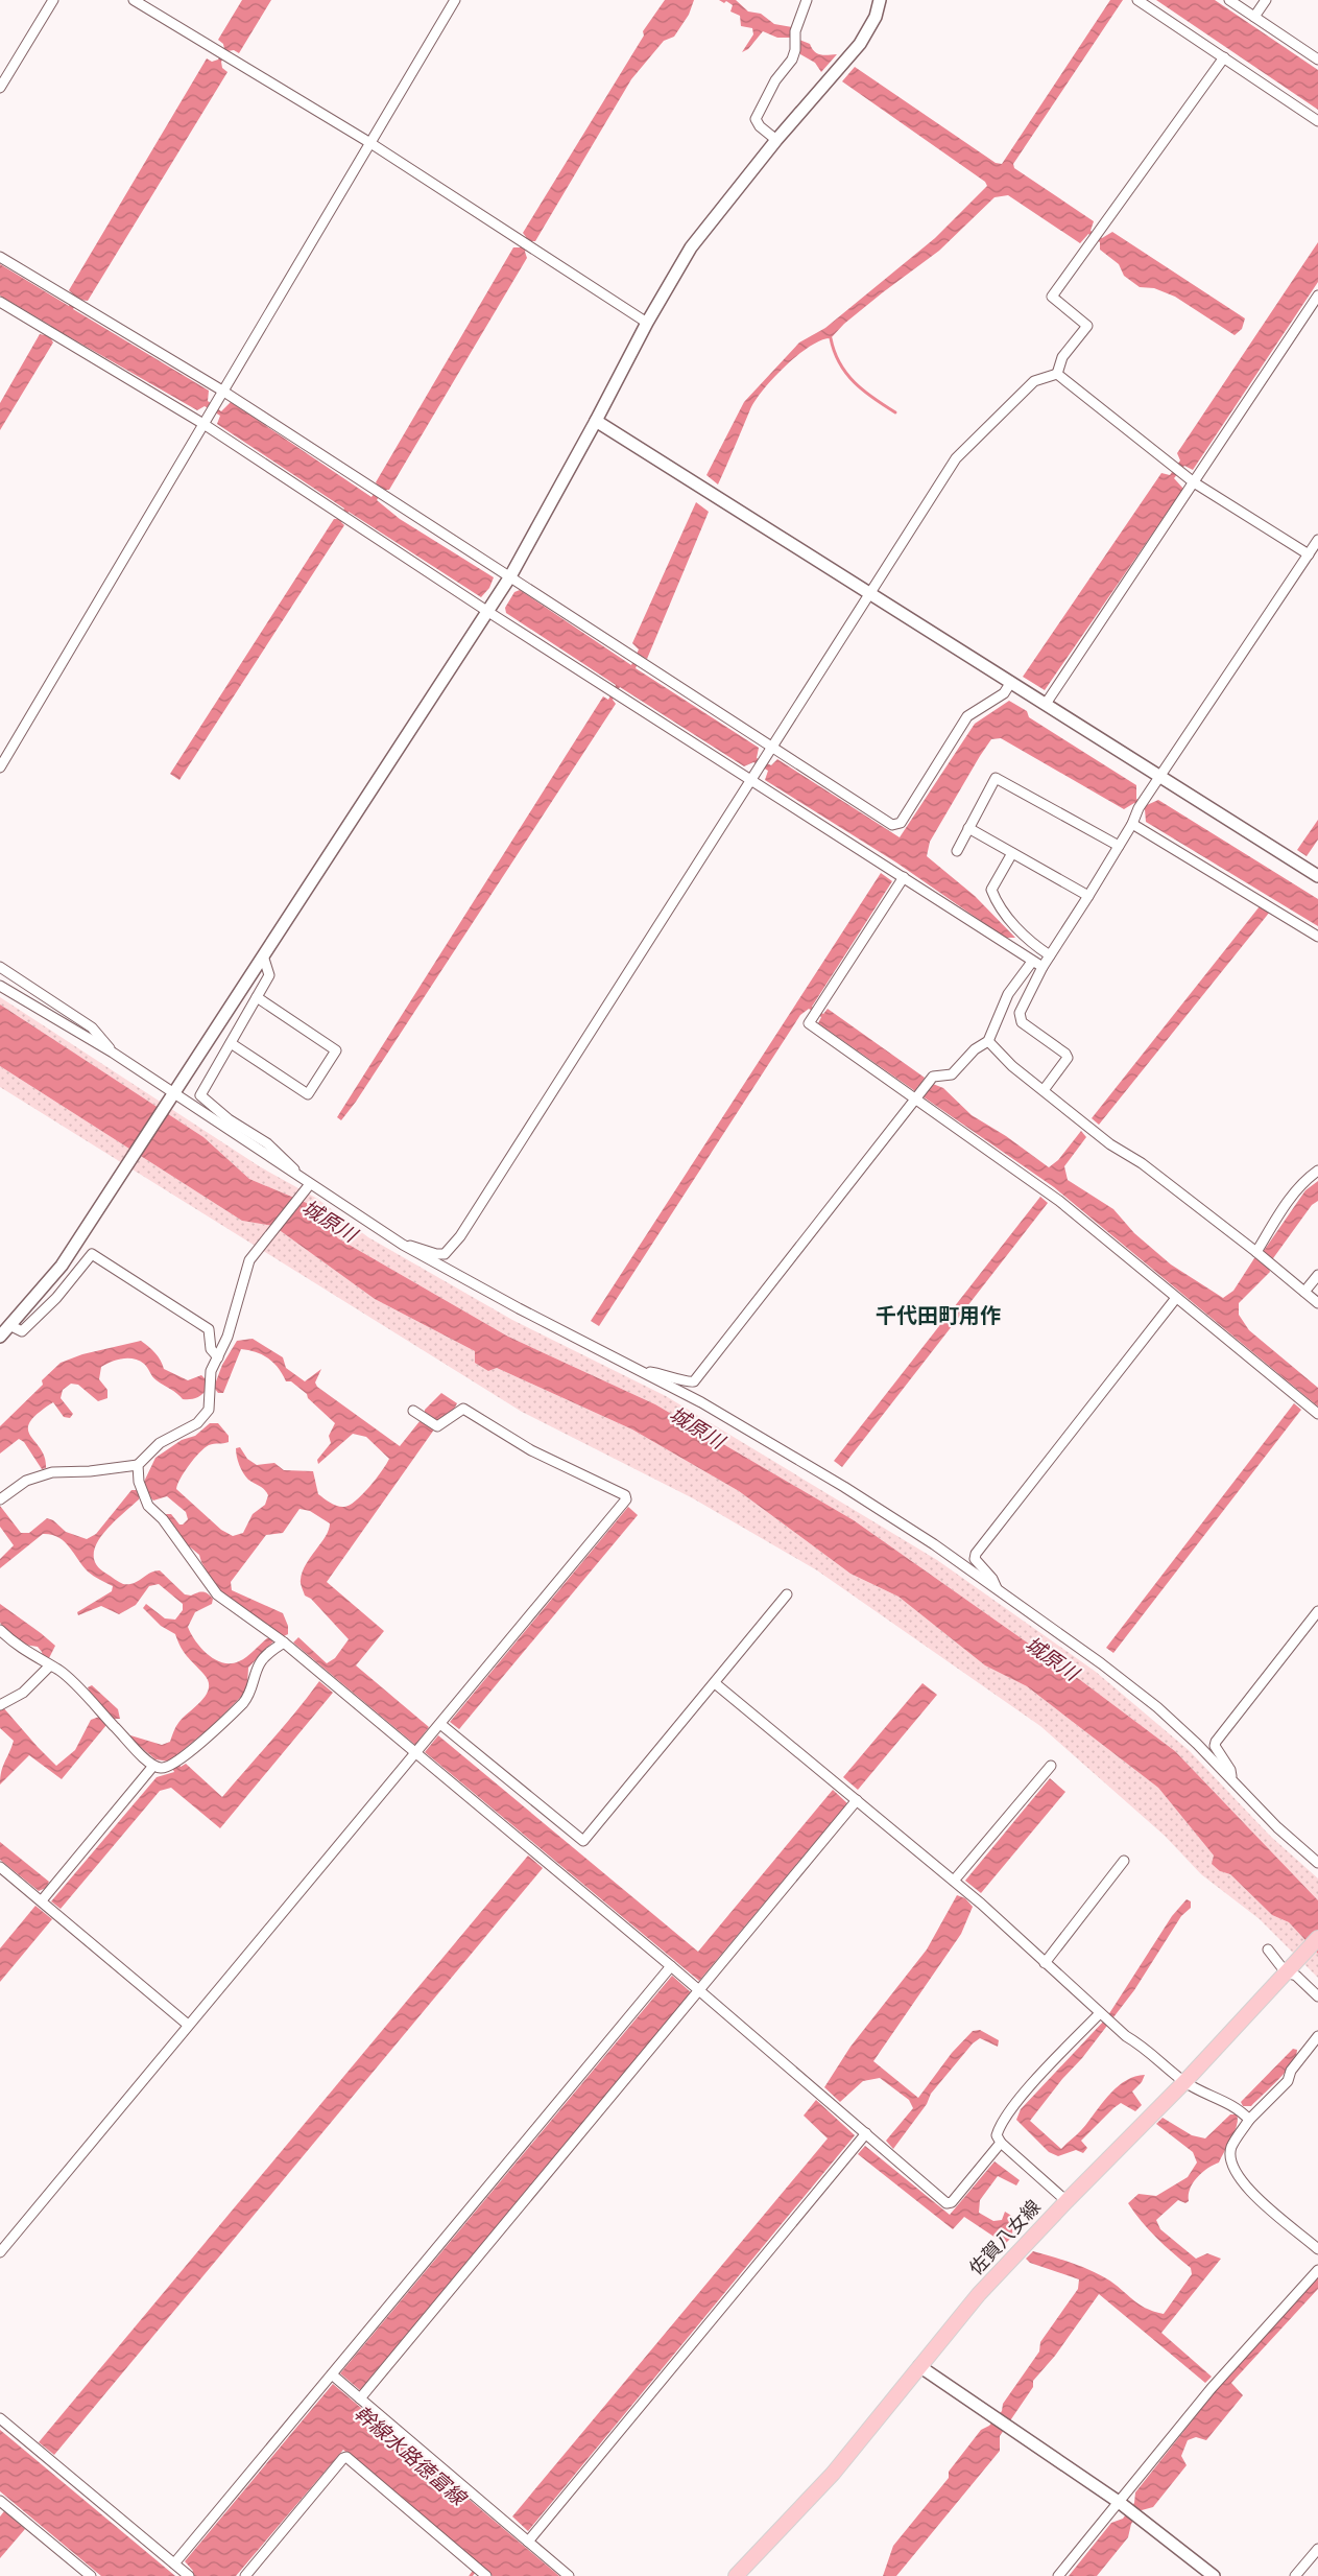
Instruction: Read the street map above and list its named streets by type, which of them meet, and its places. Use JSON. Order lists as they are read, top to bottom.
{
  "streets": {
    "main road": ["佐賀八女線"]
  },
  "districts": ["千代田町用作"],
  "water": ["城原川", "幹線水路徳富線"]
}
